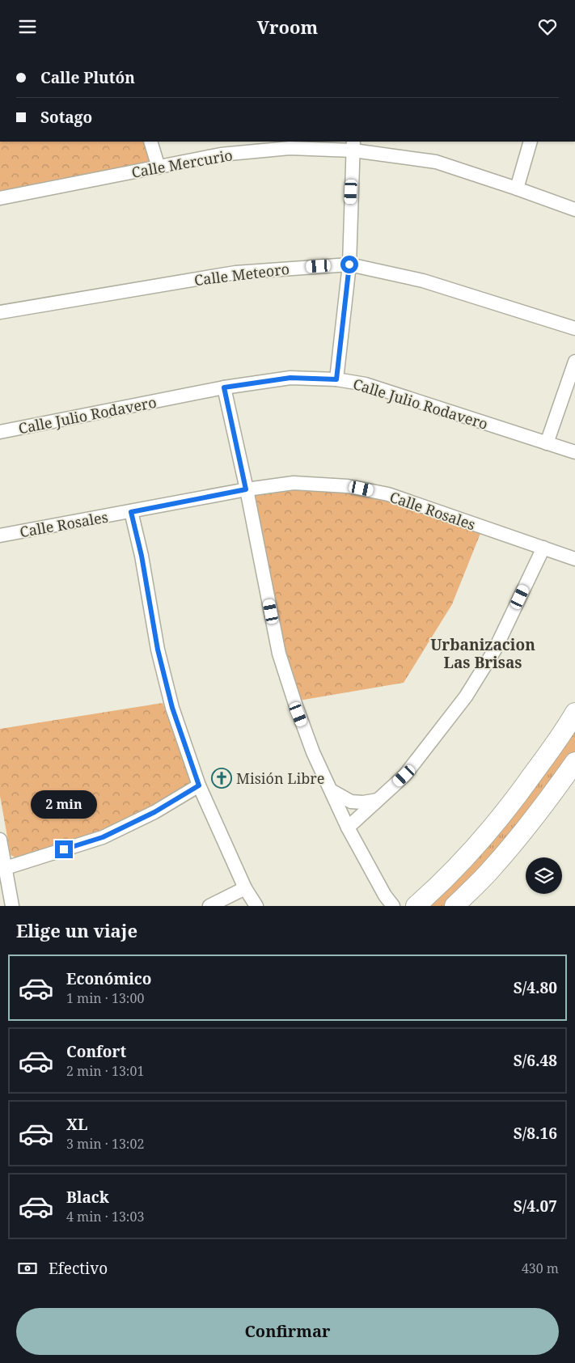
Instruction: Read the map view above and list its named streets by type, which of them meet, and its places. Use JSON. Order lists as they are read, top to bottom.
{
  "streets": {
    "street": [
      "Calle Mercurio",
      "Calle Meteoro",
      "Calle Julio Rodavero",
      "Calle Rosales"
    ]
  },
  "districts": ["Urbanizacion Las Brisas"],
  "places": {
    "church": ["Misión Libre"]
  },
  "page": {
    "header": "Vroom",
    "banner": ["Calle Plutón", "Sotago"],
    "bubble": "2 min",
    "heading": "Elige un viaje",
    "list": [
      {
        "name": "Económico",
        "note": "1 min · 13:00",
        "value": "S/4.80"
      },
      {
        "name": "Confort",
        "note": "2 min · 13:01",
        "value": "S/6.48"
      },
      {
        "name": "XL",
        "note": "3 min · 13:02",
        "value": "S/8.16"
      },
      {
        "name": "Black",
        "note": "4 min · 13:03",
        "value": "S/4.07"
      }
    ],
    "pay": ["Efectivo", "430 m"],
    "buttons": "Confirmar"
  }
}
